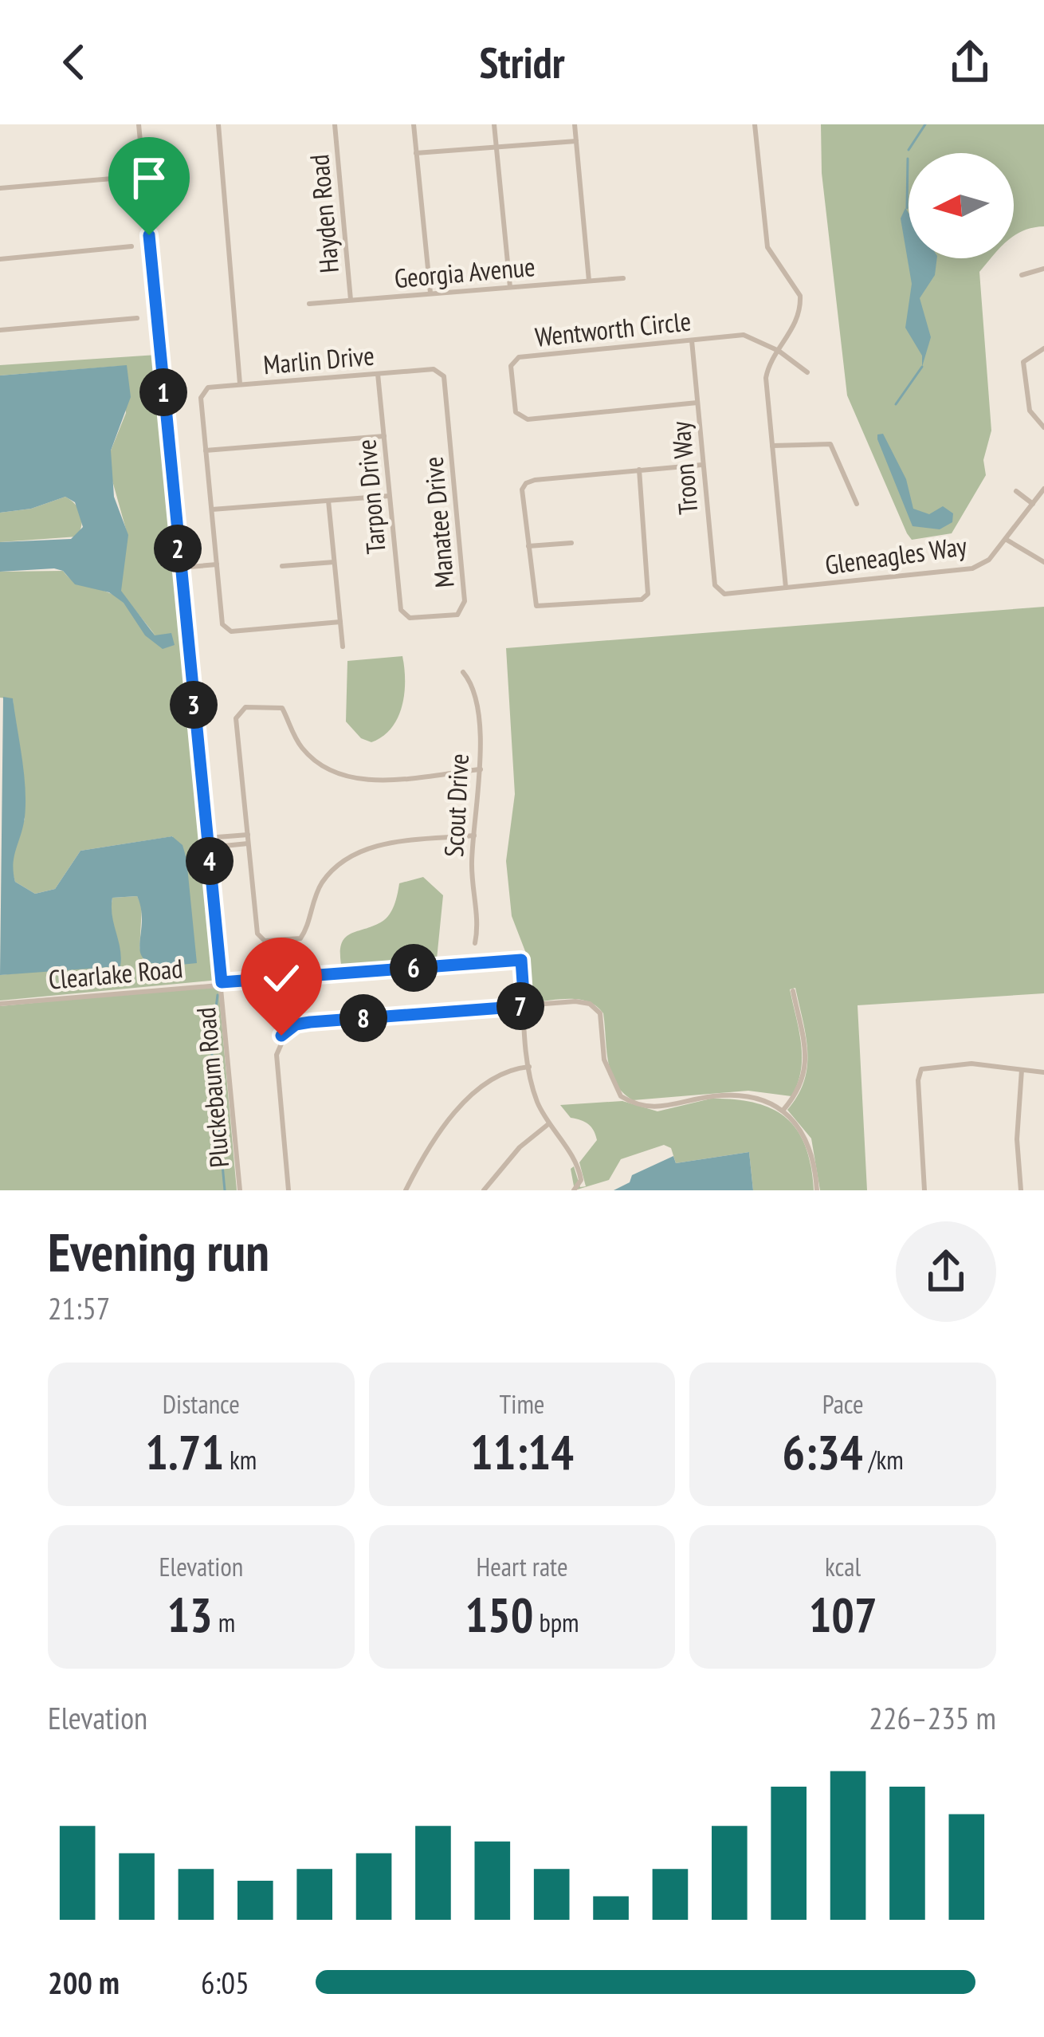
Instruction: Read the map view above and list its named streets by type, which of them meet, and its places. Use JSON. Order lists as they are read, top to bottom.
{
  "streets": {
    "street": [
      "Hayden Road",
      "Georgia Avenue",
      "Wentworth Circle",
      "Marlin Drive",
      "Troon Way",
      "Tarpon Drive",
      "Manatee Drive",
      "Gleneagles Way",
      "Scout Drive",
      "Clearlake Road",
      "Pluckebaum Road"
    ]
  },
  "crossings": [
    ["Hayden Road", "Georgia Avenue"],
    ["Wentworth Circle", "Troon Way"],
    ["Marlin Drive", "Tarpon Drive"],
    ["Marlin Drive", "Manatee Drive"],
    ["Troon Way", "Gleneagles Way"],
    ["Tarpon Drive", "Manatee Drive"],
    ["Clearlake Road", "Pluckebaum Road"]
  ],
  "north": "left",
  "page": {
    "header": "Stridr",
    "pins": [
      "1",
      "2",
      "3",
      "4",
      "6",
      "7",
      "8"
    ],
    "heading": ["Evening run", "21:57"],
    "stats": [
      ["Distance", "1.71 km"],
      ["Time", "11:14"],
      ["Pace", "6:34 /km"],
      ["Elevation", "13 m"],
      ["Heart rate", "150 bpm"],
      ["kcal", "107"]
    ],
    "chart": ["Elevation", "226–235 m"],
    "list": [
      {
        "name": "200 m",
        "note": "6:05"
      }
    ]
  }
}
